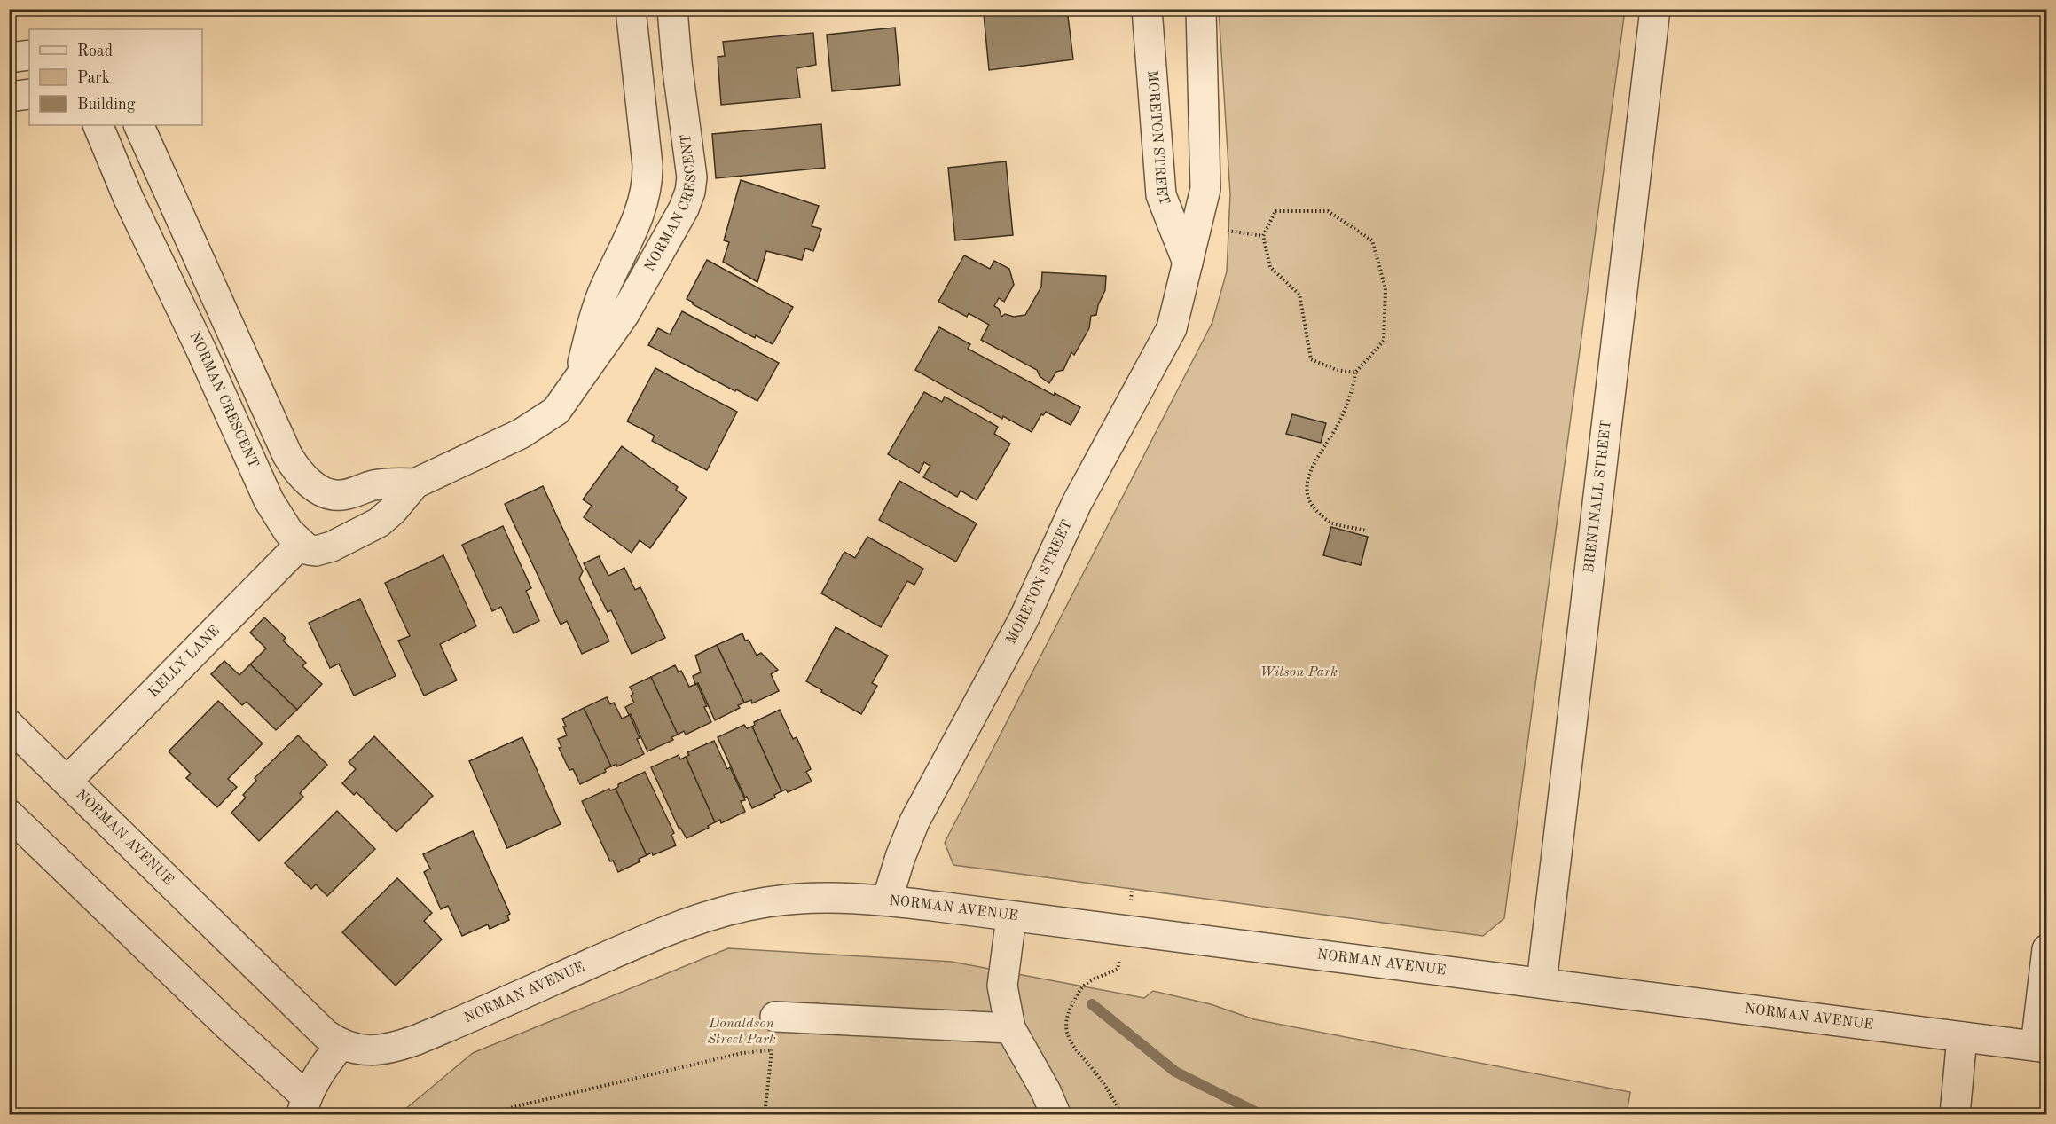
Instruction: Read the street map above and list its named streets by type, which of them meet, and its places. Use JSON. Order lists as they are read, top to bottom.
{
  "streets": {
    "street": [
      "MORETON STREET",
      "NORMAN CRESCENT",
      "BRENTNALL STREET",
      "KELLY LANE",
      "NORMAN AVENUE"
    ]
  },
  "crossings": [
    ["MORETON STREET", "NORMAN AVENUE"],
    ["NORMAN CRESCENT", "KELLY LANE"],
    ["BRENTNALL STREET", "NORMAN AVENUE"],
    ["KELLY LANE", "NORMAN AVENUE"]
  ],
  "parks": ["Wilson Park", "Donaldson Street Park"],
  "legend": ["Road", "Park", "Building"]
}
